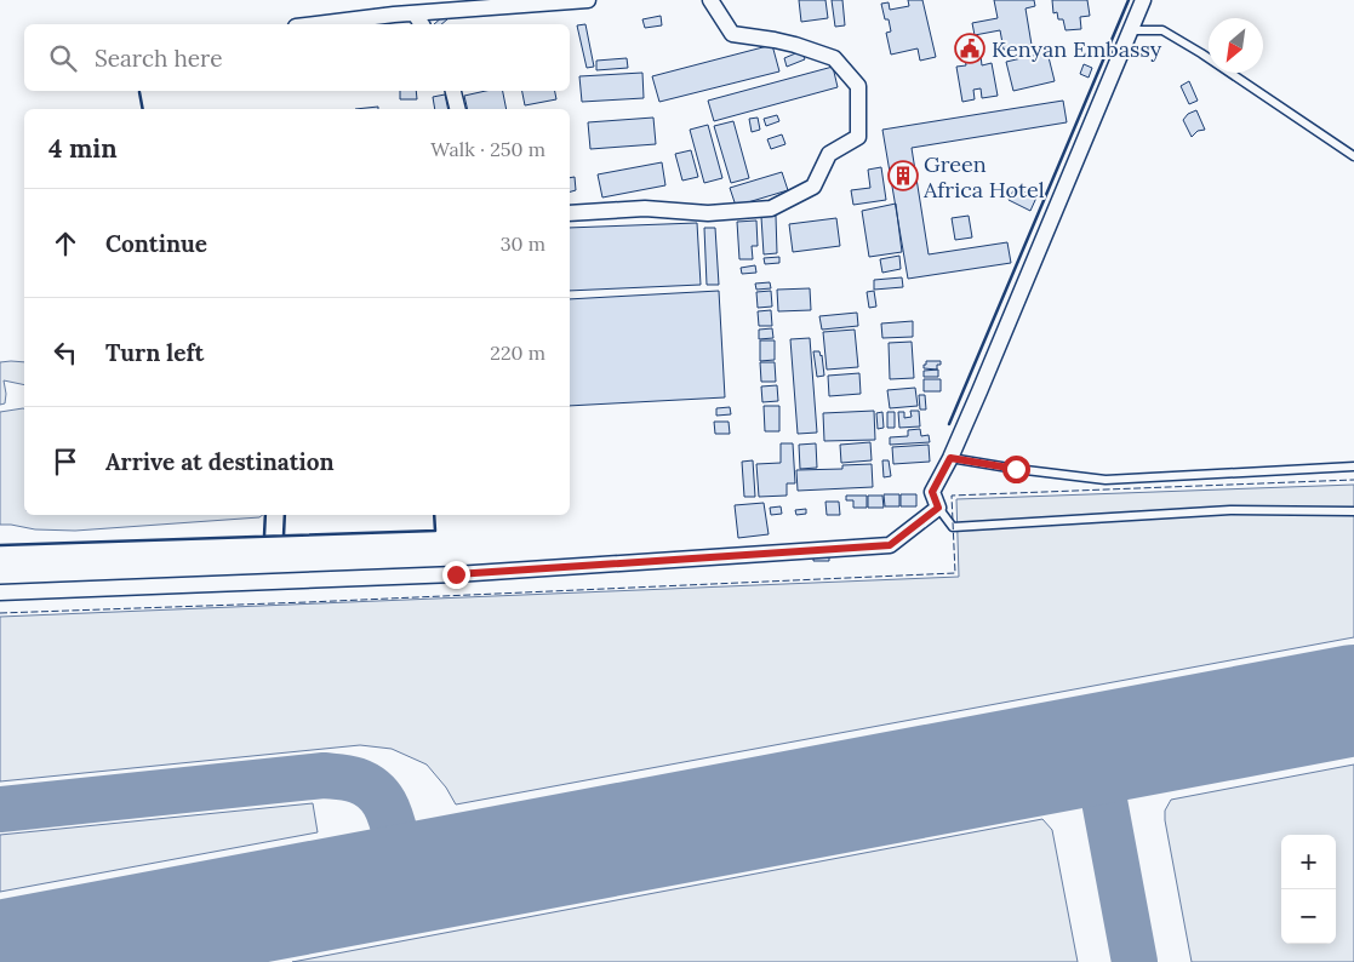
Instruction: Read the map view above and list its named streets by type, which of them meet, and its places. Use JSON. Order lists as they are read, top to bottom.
{
  "places": {
    "public building": ["Kenyan Embassy"],
    "building": ["Green Africa Hotel"]
  },
  "north": "bottom left",
  "page": {
    "search": "Search here",
    "heading": ["4 min", "Walk · 250 m"],
    "list": [
      ["Continue", "30 m"],
      ["Turn left", "220 m"],
      "Arrive at destination"
    ],
    "map_buttons": ["+", "−"]
  }
}
